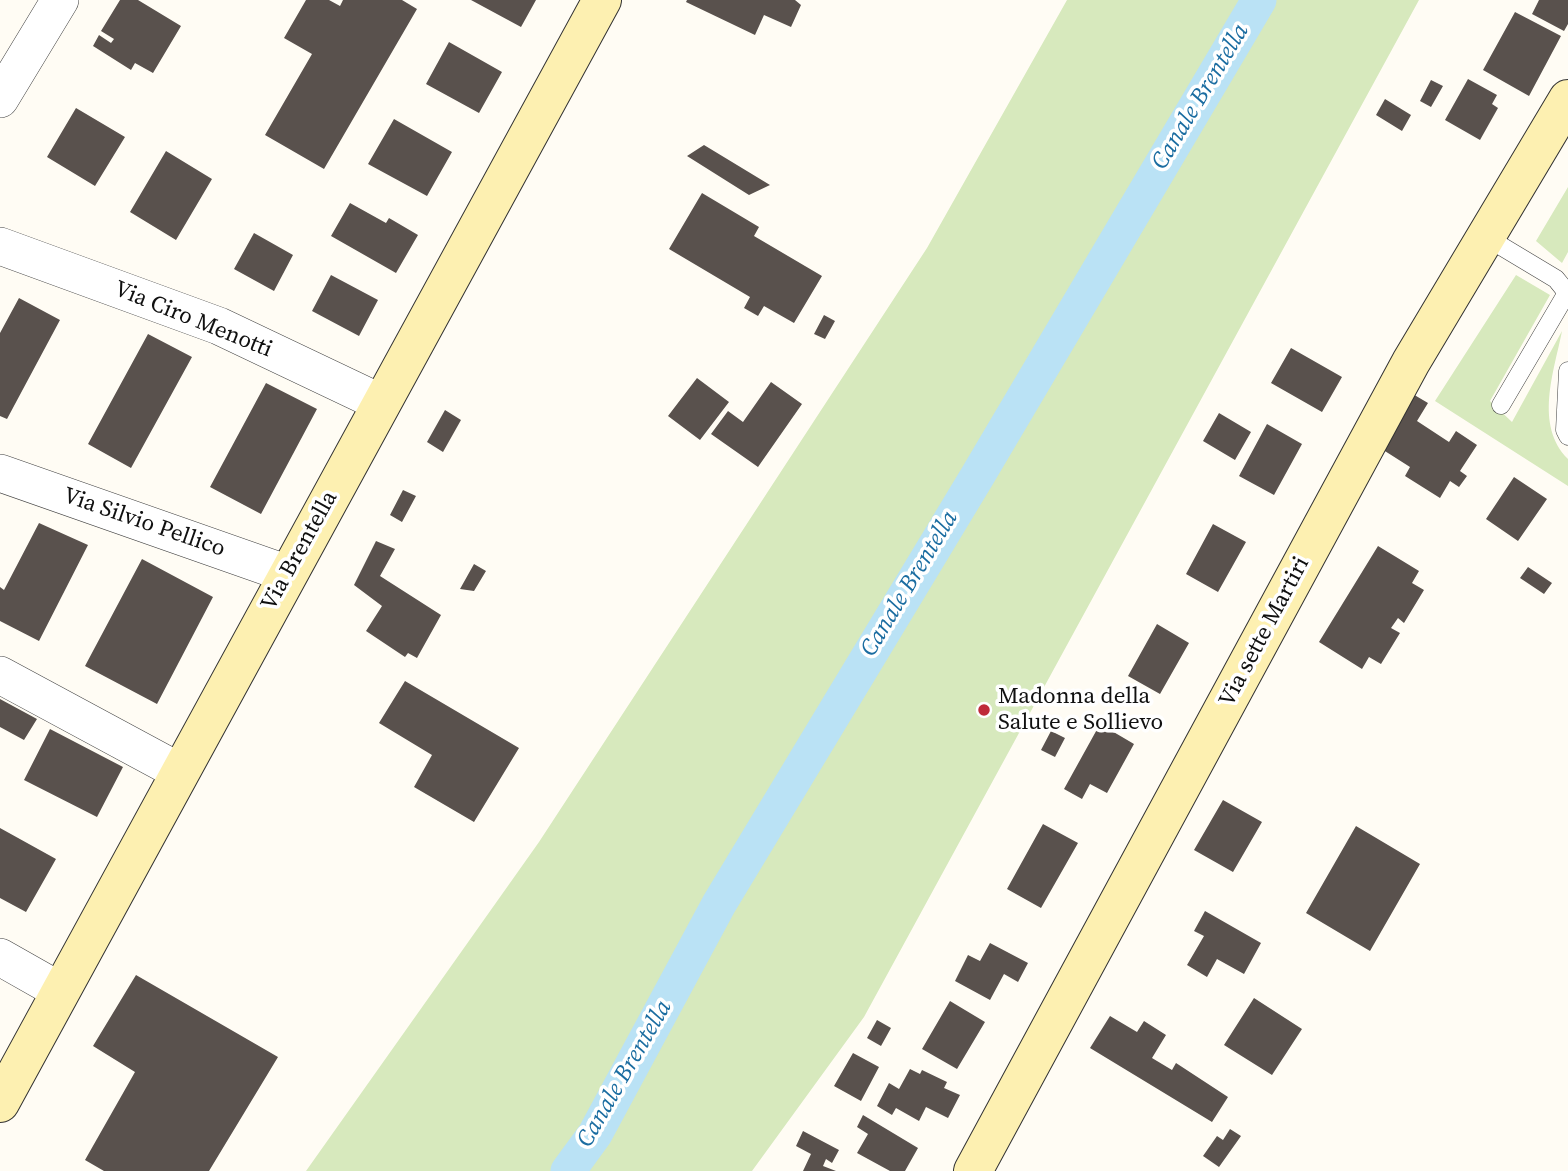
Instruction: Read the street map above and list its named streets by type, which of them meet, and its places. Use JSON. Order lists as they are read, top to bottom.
{
  "streets": {
    "main road": ["Via Brentella", "Via sette Martiri"],
    "street": ["Via Ciro Menotti", "Via Silvio Pellico"]
  },
  "crossings": [
    ["Via Ciro Menotti", "Via Brentella"],
    ["Via Silvio Pellico", "Via Brentella"]
  ],
  "water": ["Canale Brentella"],
  "places": ["Madonna della Salute e Sollievo"]
}
